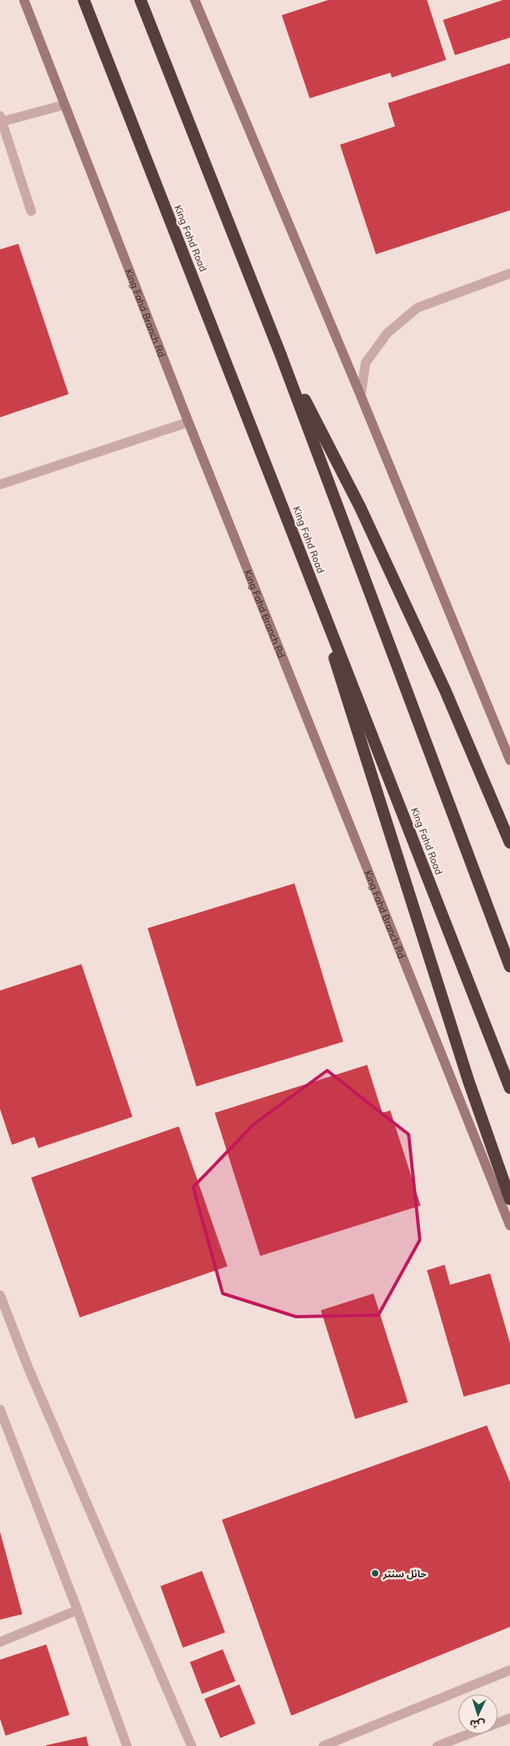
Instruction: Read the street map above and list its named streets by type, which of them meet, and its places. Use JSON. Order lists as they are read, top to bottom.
{
  "streets": {
    "highway": ["King Fahd Road"],
    "main road": ["King Fahd Branch Rd"]
  },
  "places": ["حائل سنتر"],
  "north": "bottom"
}
